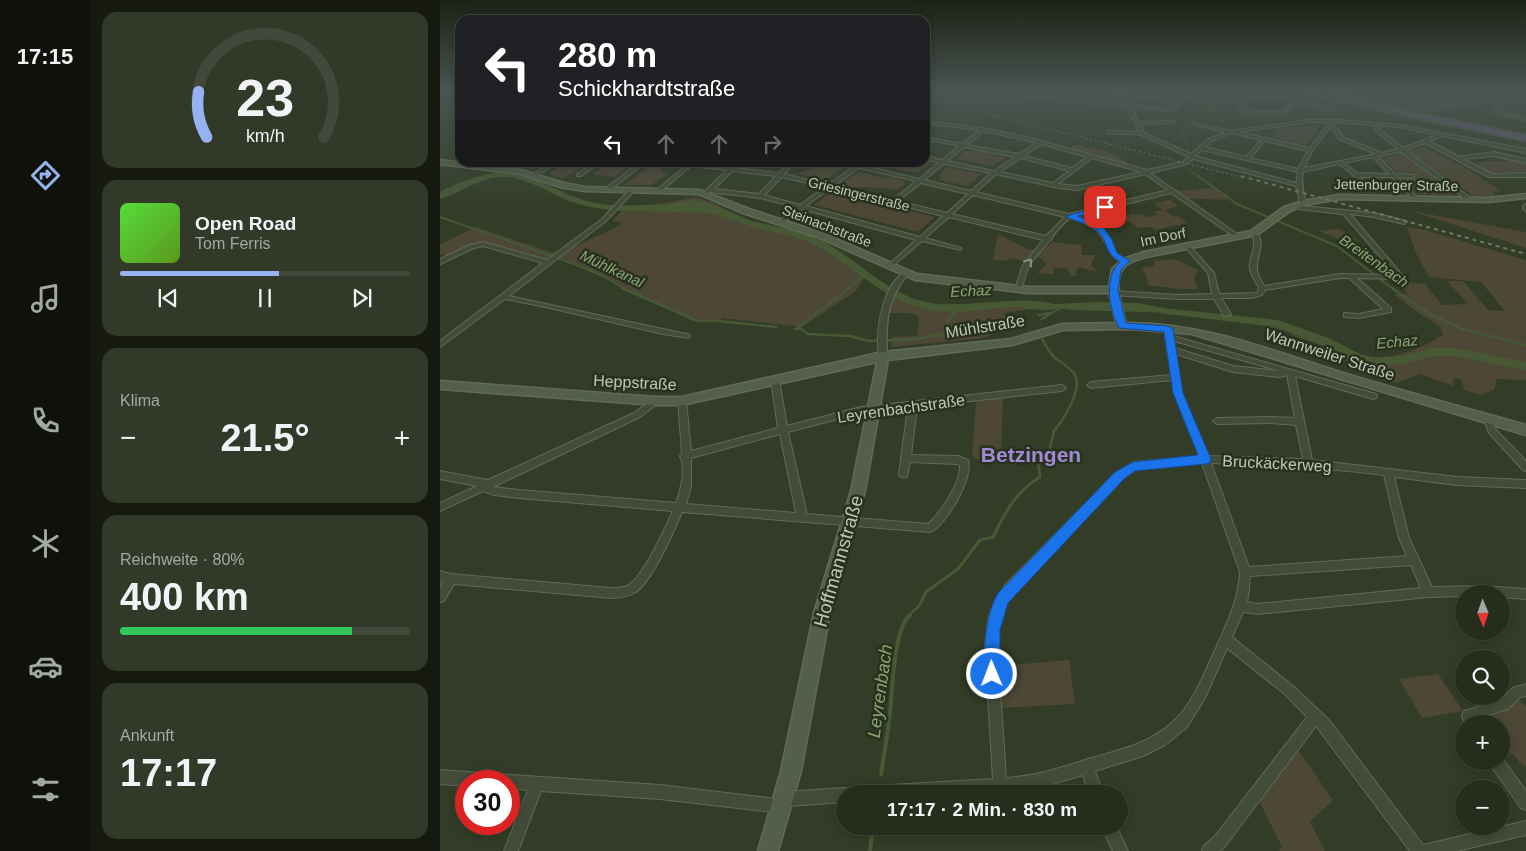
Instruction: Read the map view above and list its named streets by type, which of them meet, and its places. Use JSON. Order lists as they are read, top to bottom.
{
  "streets": {
    "street": [
      "Jettenburger Straße",
      "Griesingerstraße",
      "Steinachstraße",
      "Im Dorf",
      "Mühlstraße",
      "Wannweiler Straße",
      "Heppstraße",
      "Leyrenbachstraße",
      "Bruckäckerweg",
      "Hoffmannstraße"
    ]
  },
  "crossings": [
    ["Jettenburger Straße", "Im Dorf"],
    ["Steinachstraße", "Im Dorf"],
    ["Steinachstraße", "Hoffmannstraße"],
    ["Mühlstraße", "Wannweiler Straße"],
    ["Mühlstraße", "Heppstraße"],
    ["Mühlstraße", "Hoffmannstraße"],
    ["Heppstraße", "Hoffmannstraße"],
    ["Leyrenbachstraße", "Hoffmannstraße"]
  ],
  "districts": ["Betzingen"],
  "water": [
    "Breitenbach",
    "Mühlkanal",
    "Echaz",
    "Leyrenbach"
  ],
  "north": "bottom",
  "page": {
    "tabs": "17:15",
    "turn": ["280 m", "Schickhardtstraße"],
    "song": ["Open Road", "Tom Ferris"],
    "tile": [
      "Klima",
      ["Reichweite · 80%", "400 km"],
      ["Ankunft", "17:17"]
    ],
    "heat": ["−", "21.5°", "+"],
    "map_buttons": ["+", "−"],
    "limit": "30",
    "trip": "17:17 · 2 Min. · 830 m",
    "gauge": ["23", "km/h"]
  }
}
